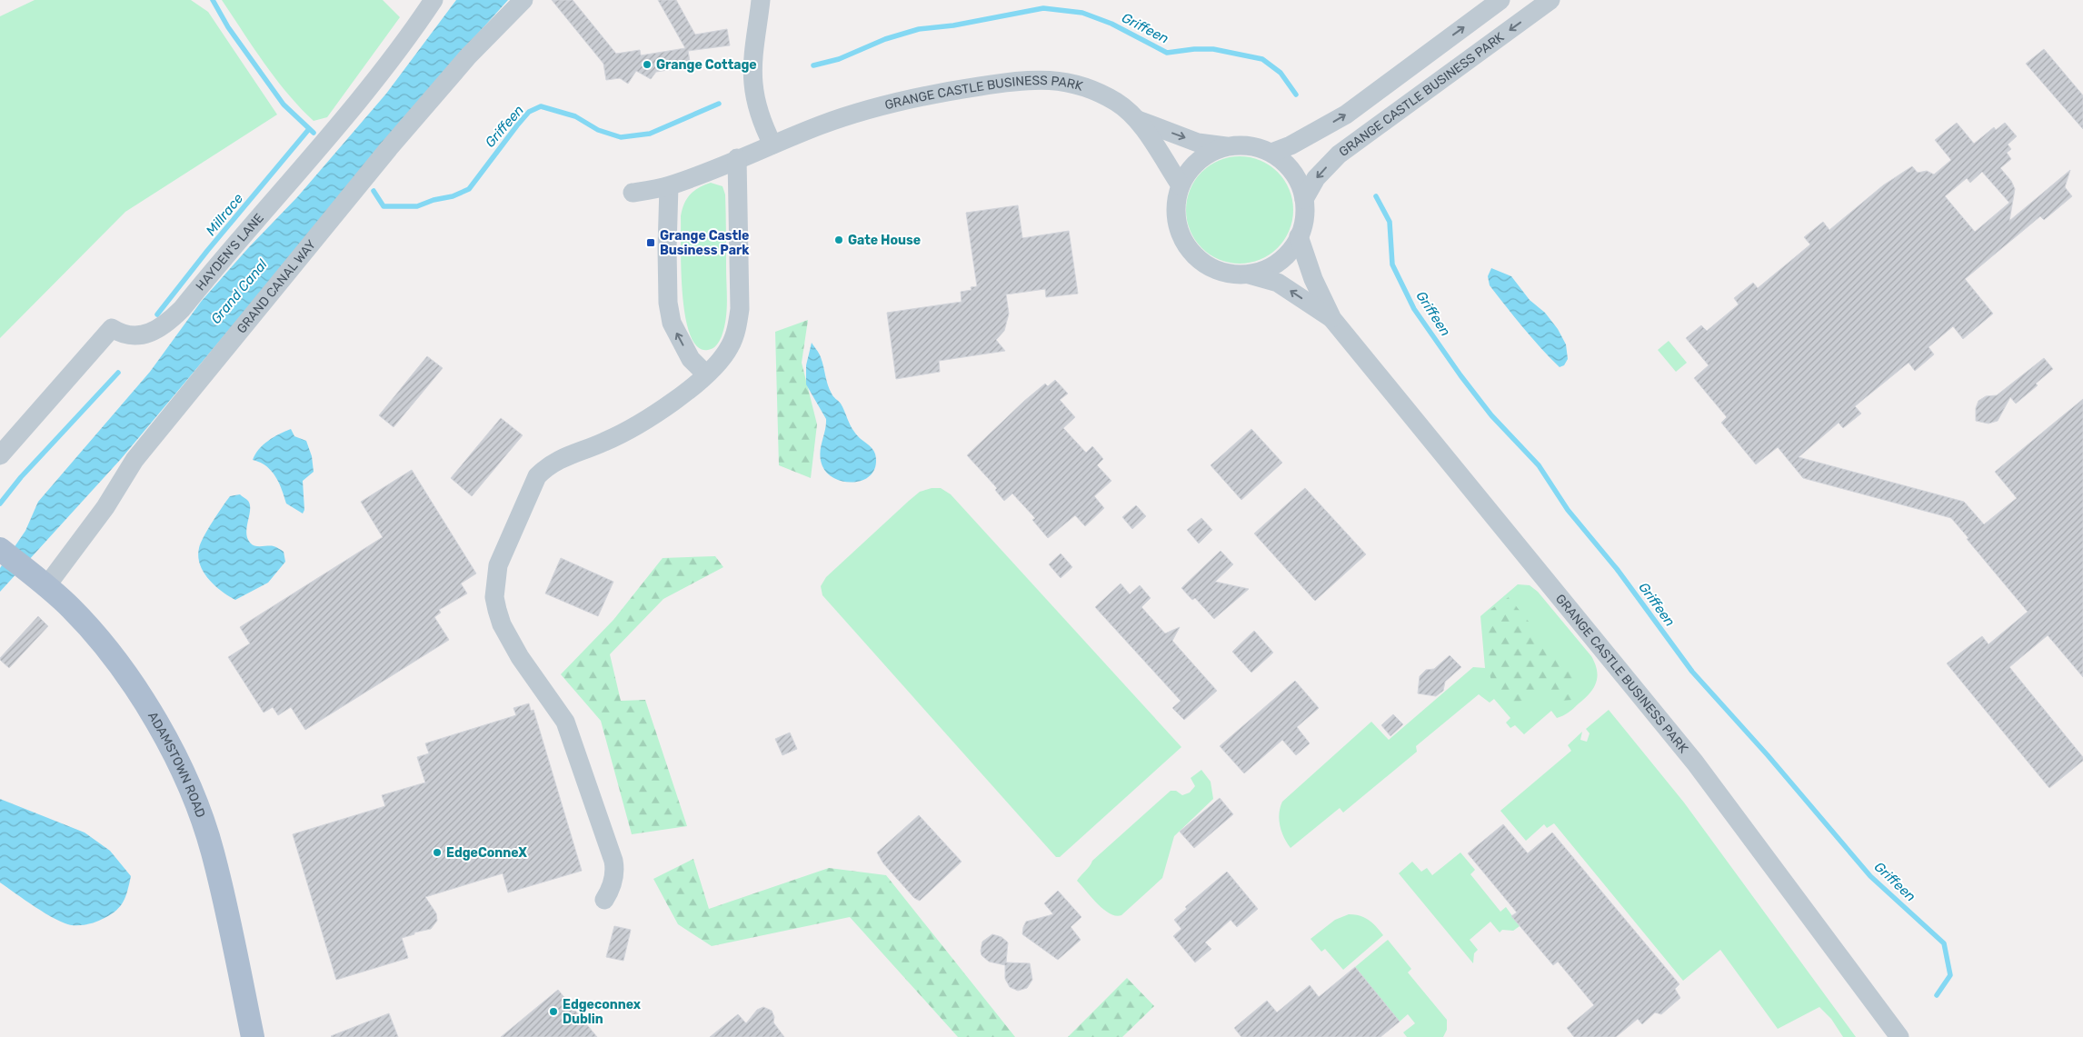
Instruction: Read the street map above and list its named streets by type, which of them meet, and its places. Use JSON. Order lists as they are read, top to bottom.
{
  "streets": {
    "main road": ["ADAMSTOWN ROAD"],
    "street": ["GRANGE CASTLE BUSINESS PARK", "HAYDEN'S LANE", "GRAND CANAL WAY"]
  },
  "crossings": [
    ["GRAND CANAL WAY", "ADAMSTOWN ROAD"]
  ],
  "water": ["Griffeen", "Millrace", "Grand Canal"],
  "places": {
    "other": [
      "Grange Cottage",
      "Gate House",
      "EdgeConneX",
      "Edgeconnex Dublin"
    ],
    "transit": ["Grange Castle Business Park"]
  }
}
